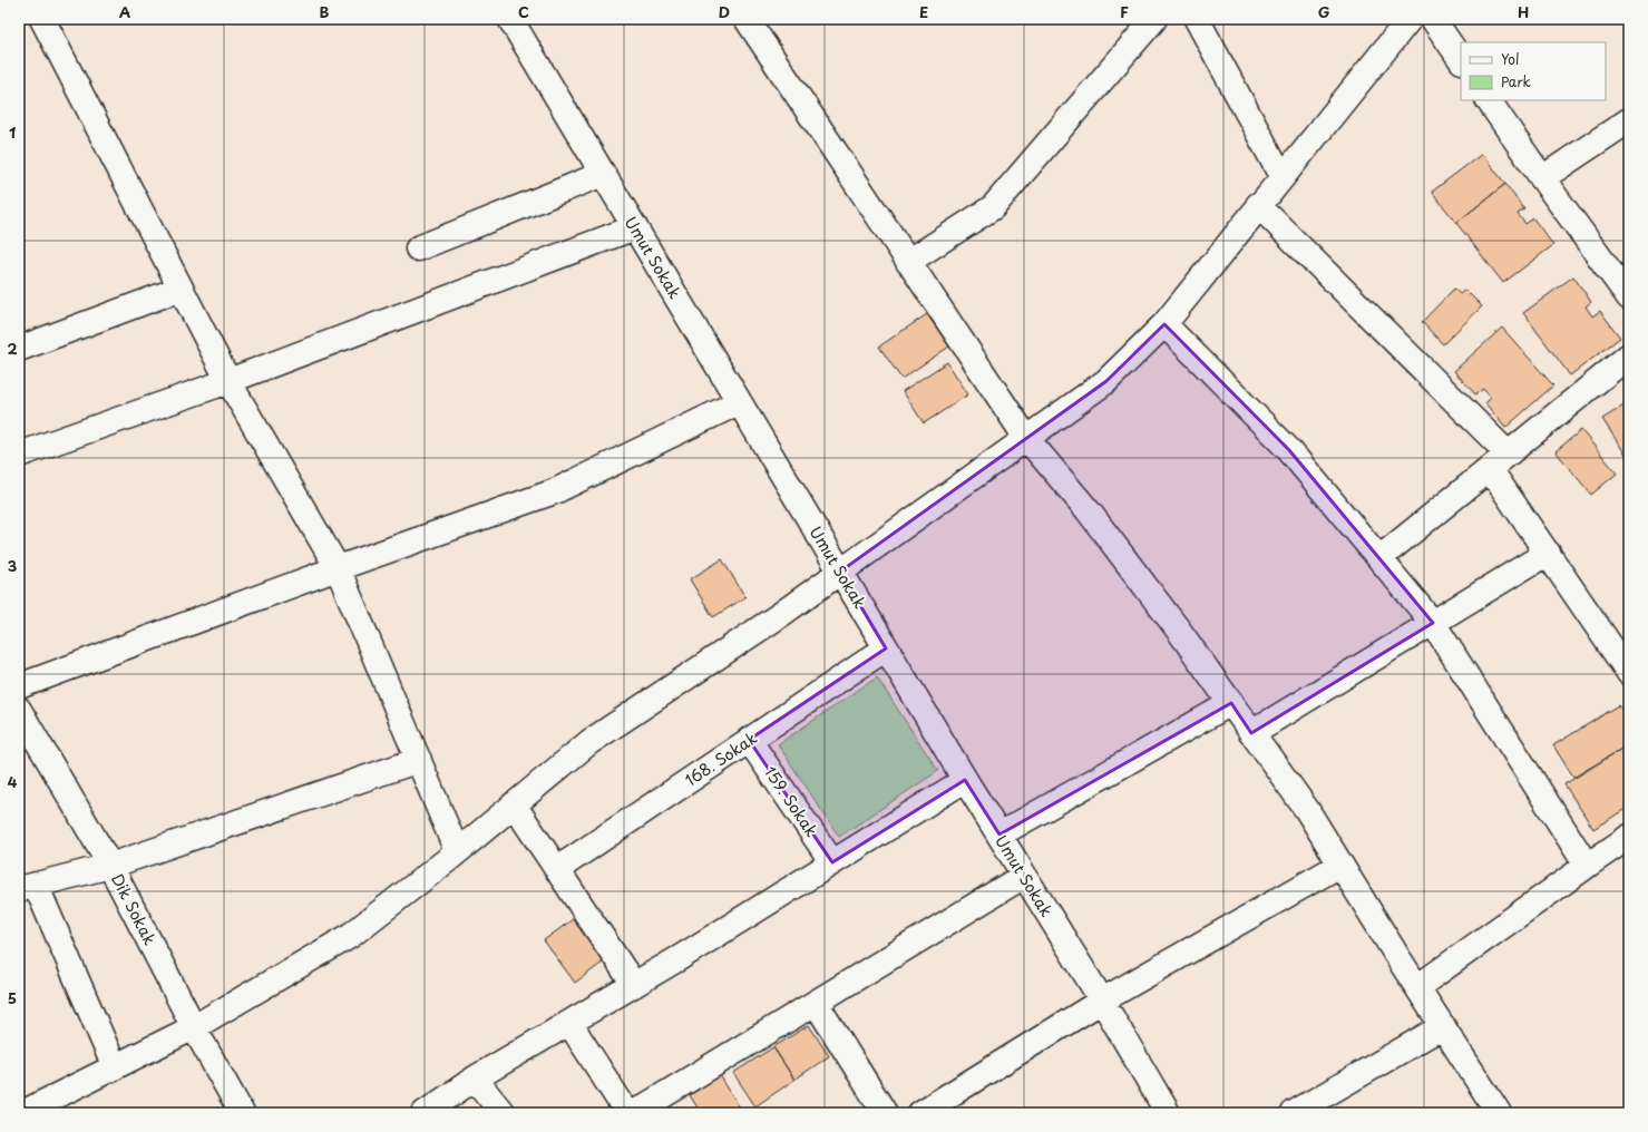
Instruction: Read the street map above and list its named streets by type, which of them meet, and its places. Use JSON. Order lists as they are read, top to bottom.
{
  "streets": {
    "street": [
      "Umut Sokak",
      "168. Sokak",
      "159. Sokak",
      "Dik Sokak"
    ]
  },
  "crossings": [
    ["Umut Sokak", "168. Sokak"],
    ["168. Sokak", "159. Sokak"]
  ],
  "legend": ["Yol", "Park"],
  "grid": {
    "columns": [
      "A",
      "B",
      "C",
      "D",
      "E",
      "F",
      "G",
      "H"
    ],
    "rows": [
      "1",
      "2",
      "3",
      "4",
      "5"
    ]
  }
}
